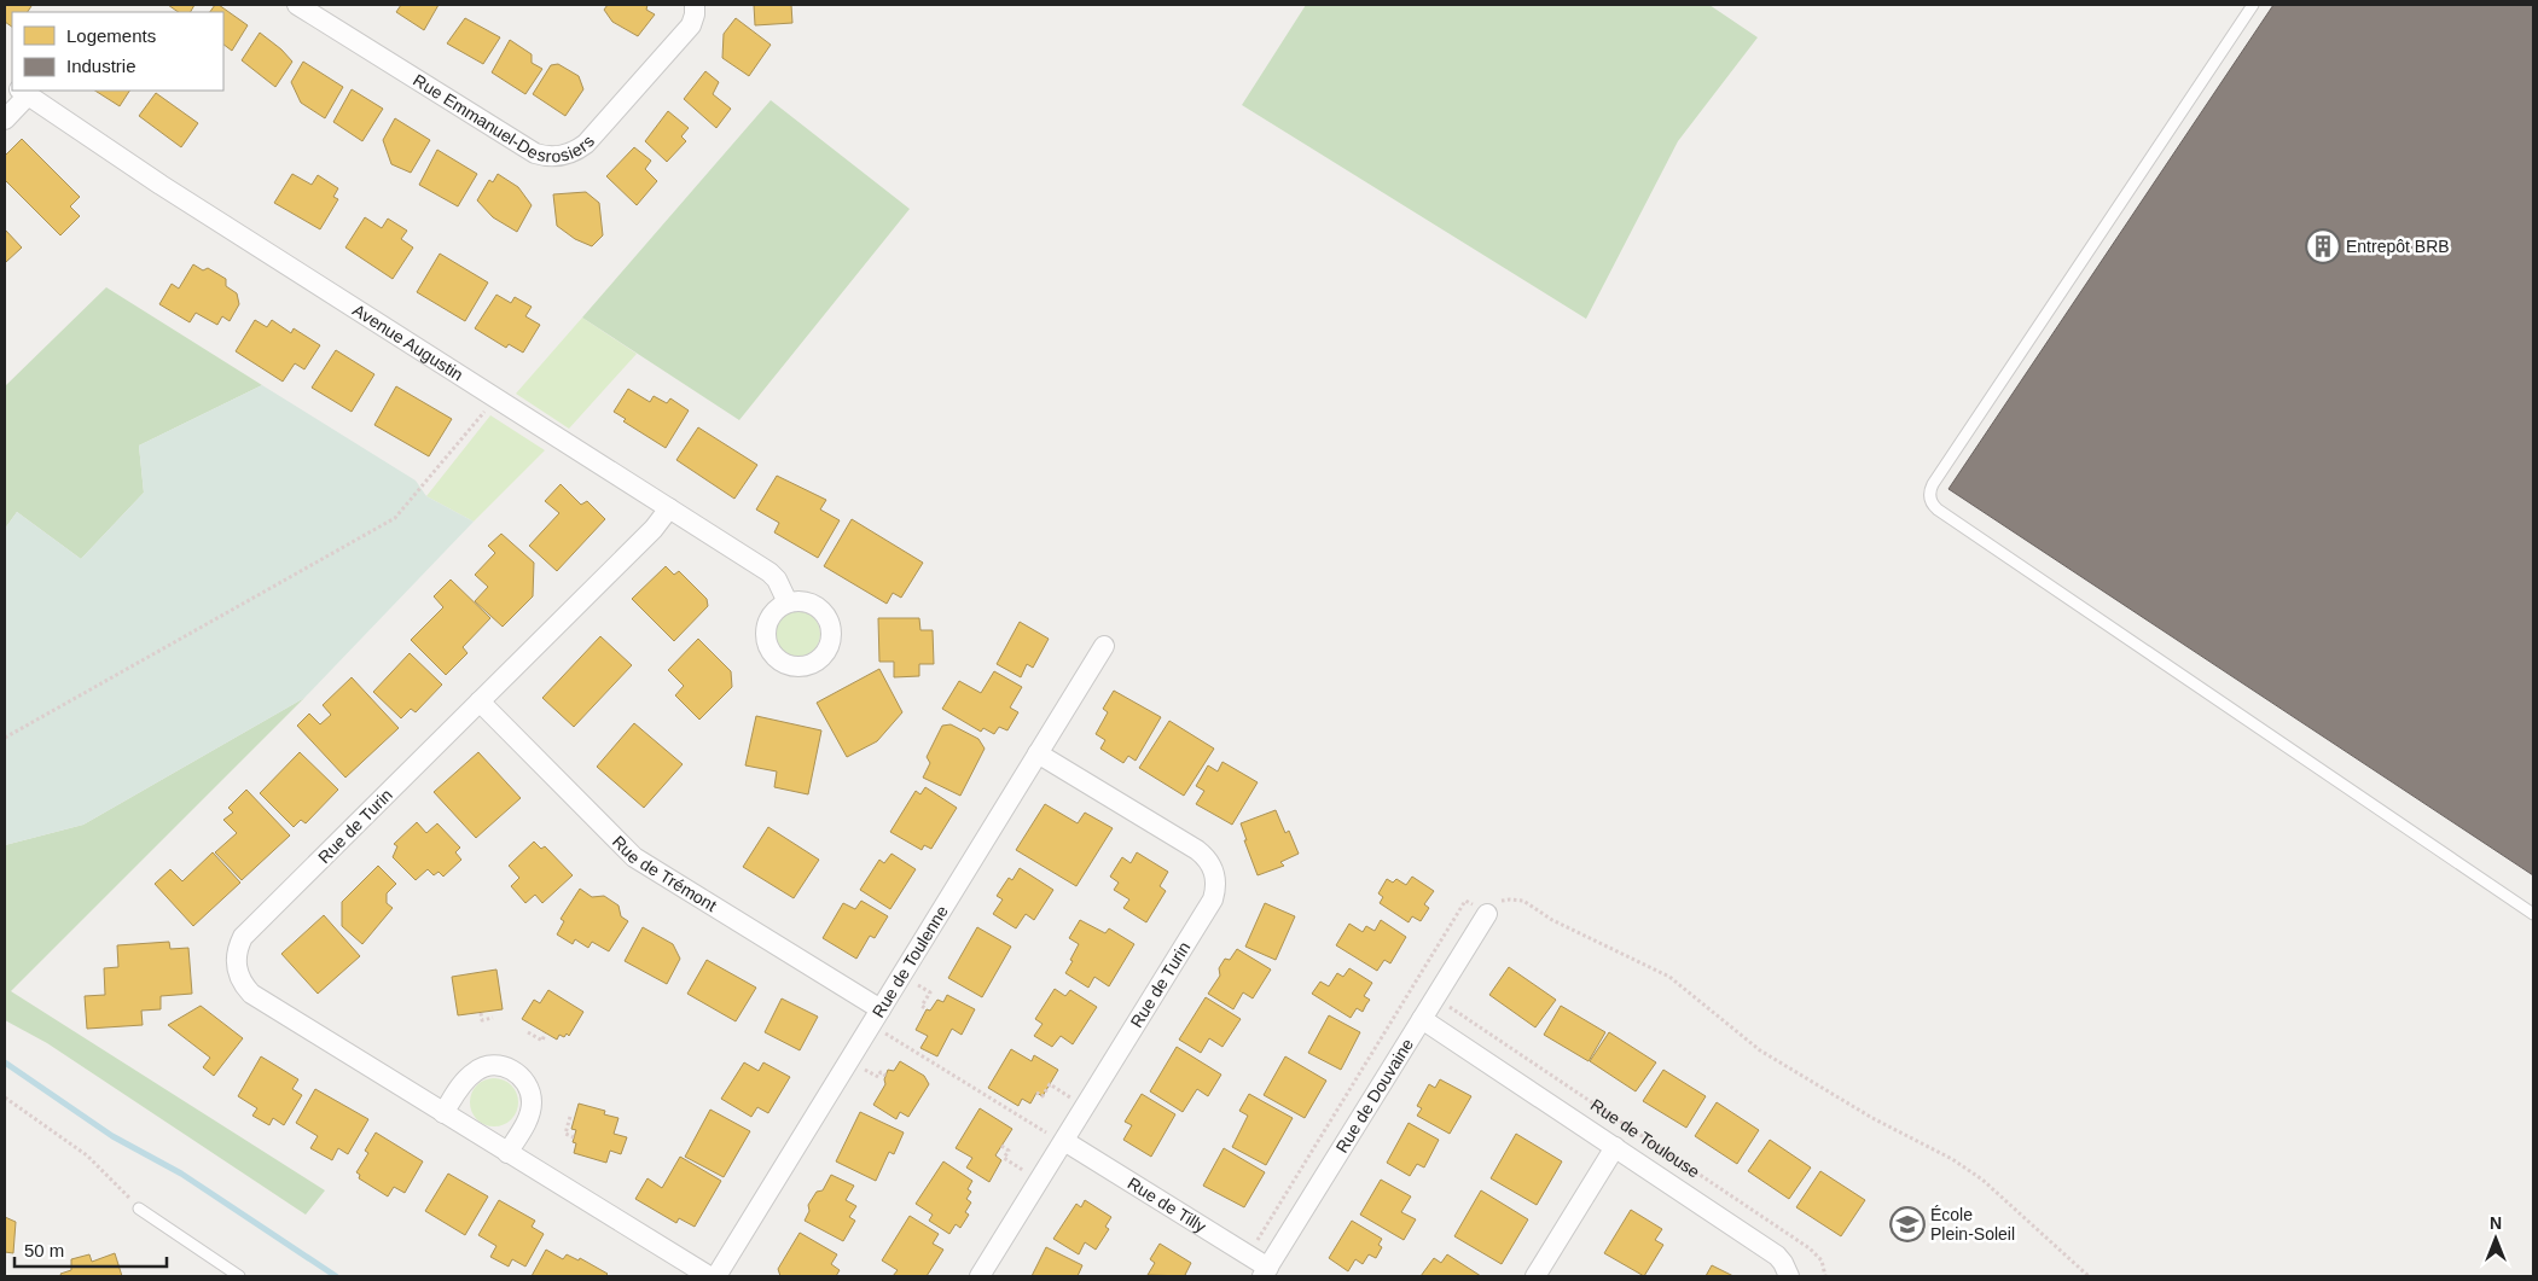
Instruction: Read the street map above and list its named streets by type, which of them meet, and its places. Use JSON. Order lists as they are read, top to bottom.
{
  "streets": {
    "street": [
      "Rue Emmanuel-Desrosiers",
      "Avenue Augustin",
      "Rue de Turin",
      "Rue de Trémont",
      "Rue de Toulenne",
      "Rue de Douvaine",
      "Rue de Toulouse",
      "Rue de Tilly"
    ]
  },
  "crossings": [
    ["Avenue Augustin", "Rue de Turin"],
    ["Rue de Turin", "Rue de Trémont"],
    ["Rue de Turin", "Rue de Toulenne"],
    ["Rue de Turin", "Rue de Tilly"],
    ["Rue de Trémont", "Rue de Toulenne"],
    ["Rue de Douvaine", "Rue de Toulouse"],
    ["Rue de Douvaine", "Rue de Tilly"]
  ],
  "places": {
    "building": ["Entrepôt BRB"],
    "school or university": ["École Plein-Soleil"]
  },
  "legend": ["Logements", "Industrie"],
  "scale_bar": "50 m",
  "north": "top"
}
